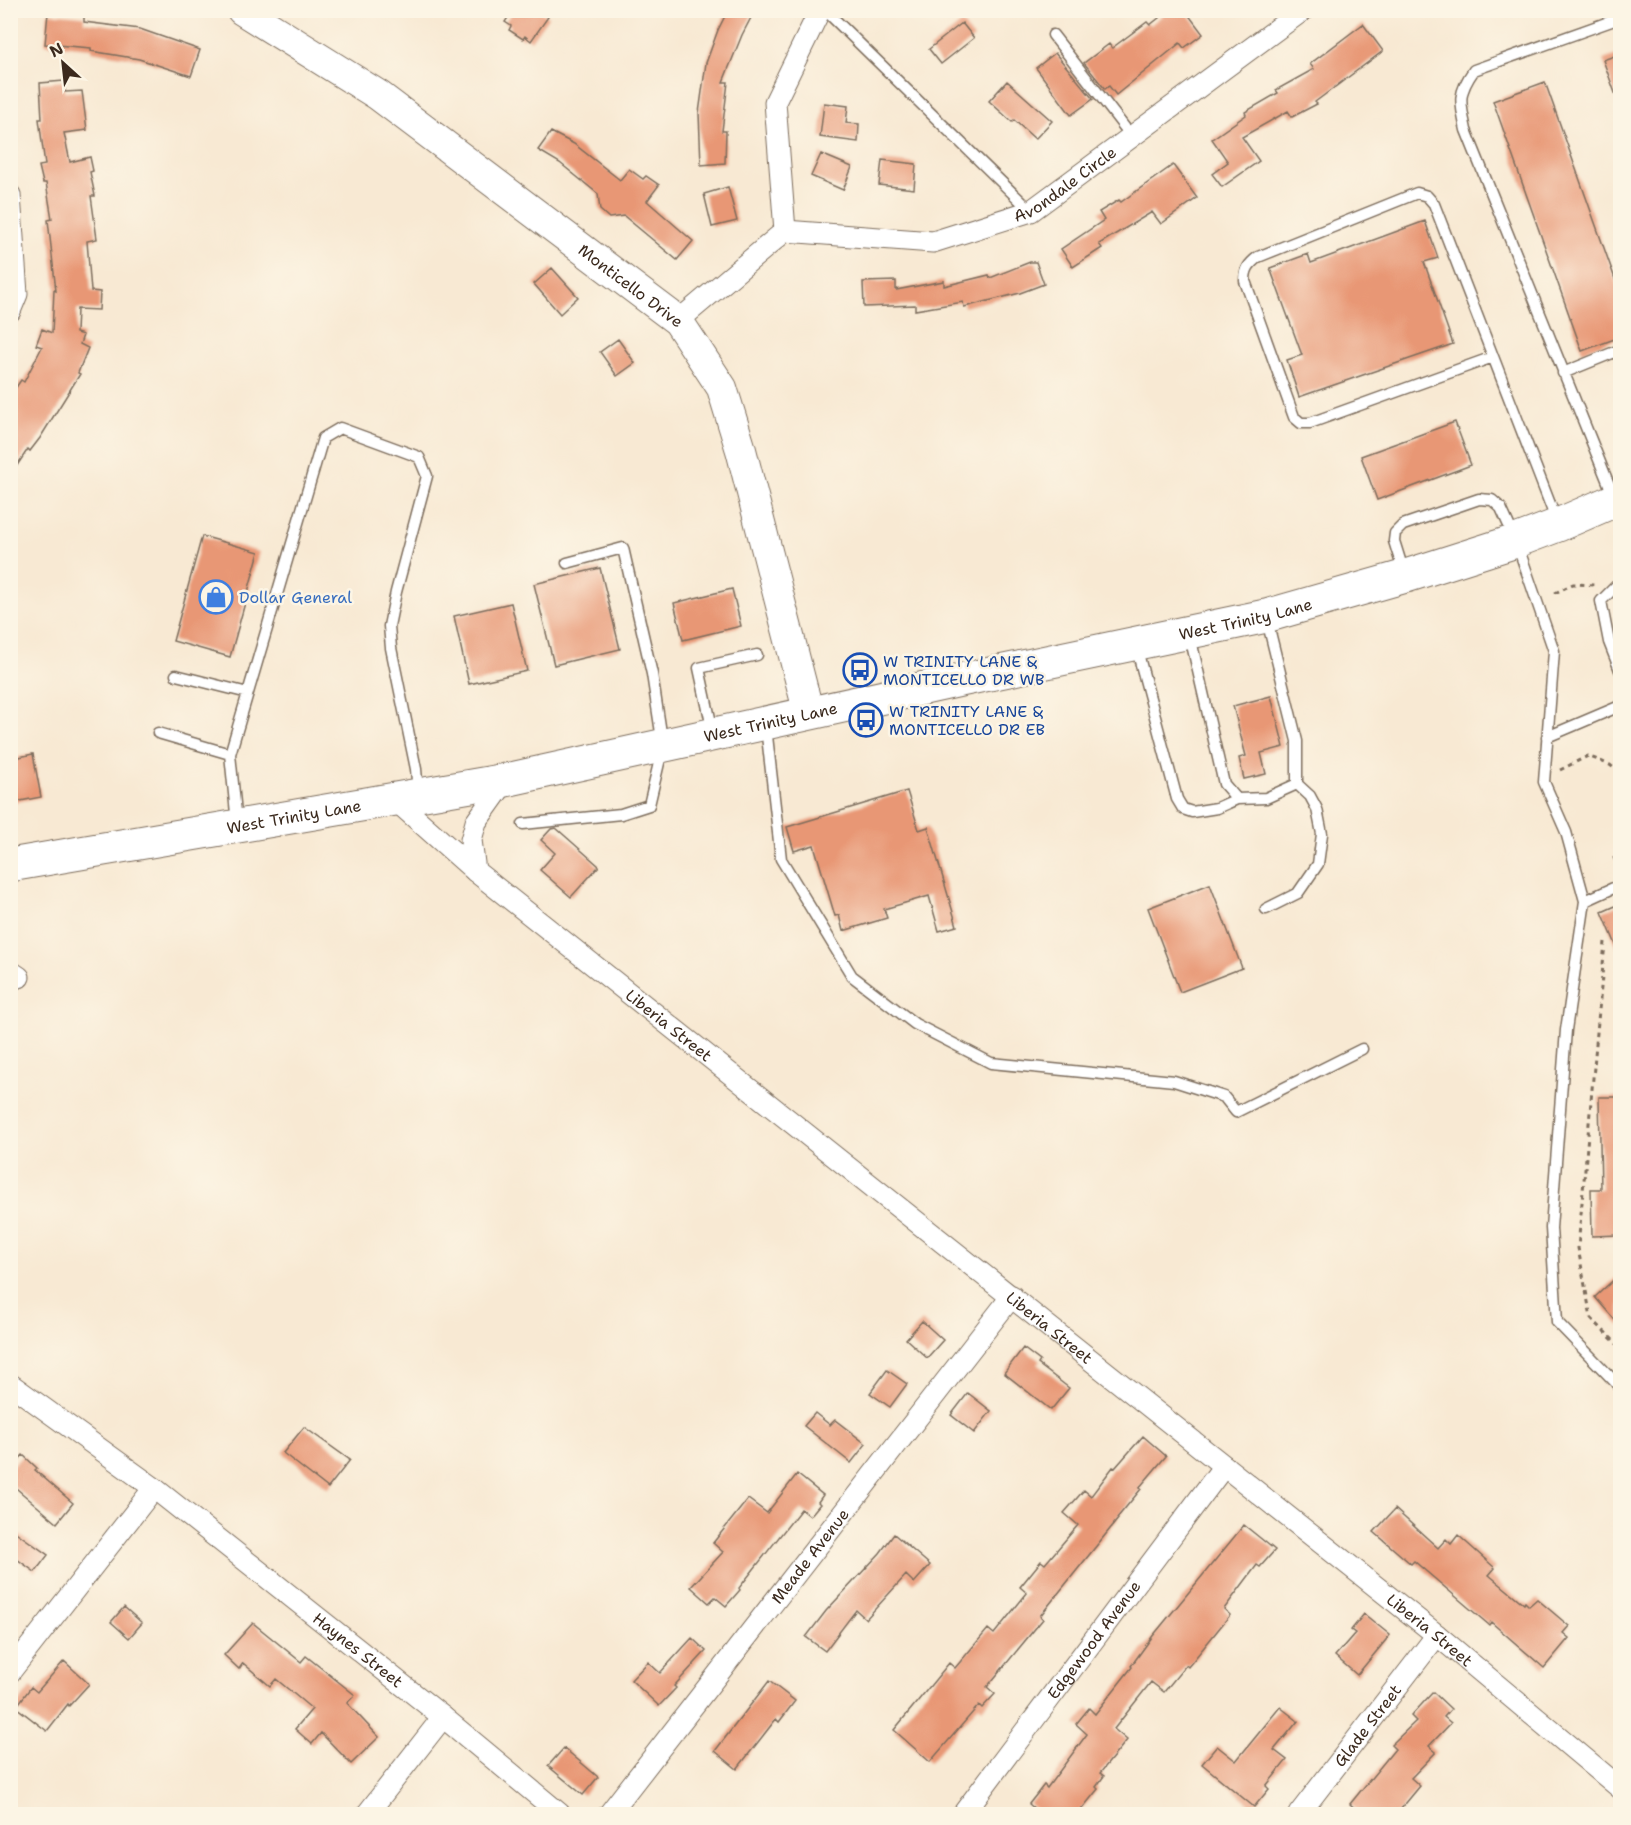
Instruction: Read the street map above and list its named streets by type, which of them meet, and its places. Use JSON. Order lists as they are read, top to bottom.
{
  "streets": {
    "main road": ["West Trinity Lane"],
    "street": [
      "Avondale Circle",
      "Monticello Drive",
      "Liberia Street",
      "Meade Avenue",
      "Edgewood Avenue",
      "Haynes Street",
      "Glade Street"
    ]
  },
  "crossings": [
    ["Monticello Drive", "West Trinity Lane"],
    ["West Trinity Lane", "Liberia Street"],
    ["Liberia Street", "Meade Avenue"],
    ["Liberia Street", "Edgewood Avenue"],
    ["Liberia Street", "Glade Street"]
  ],
  "places": {
    "shop": ["Dollar General"],
    "bus stop": ["W TRINITY LANE & MONTICELLO DR WB", "W TRINITY LANE & MONTICELLO DR EB"]
  },
  "north": "top left"
}
